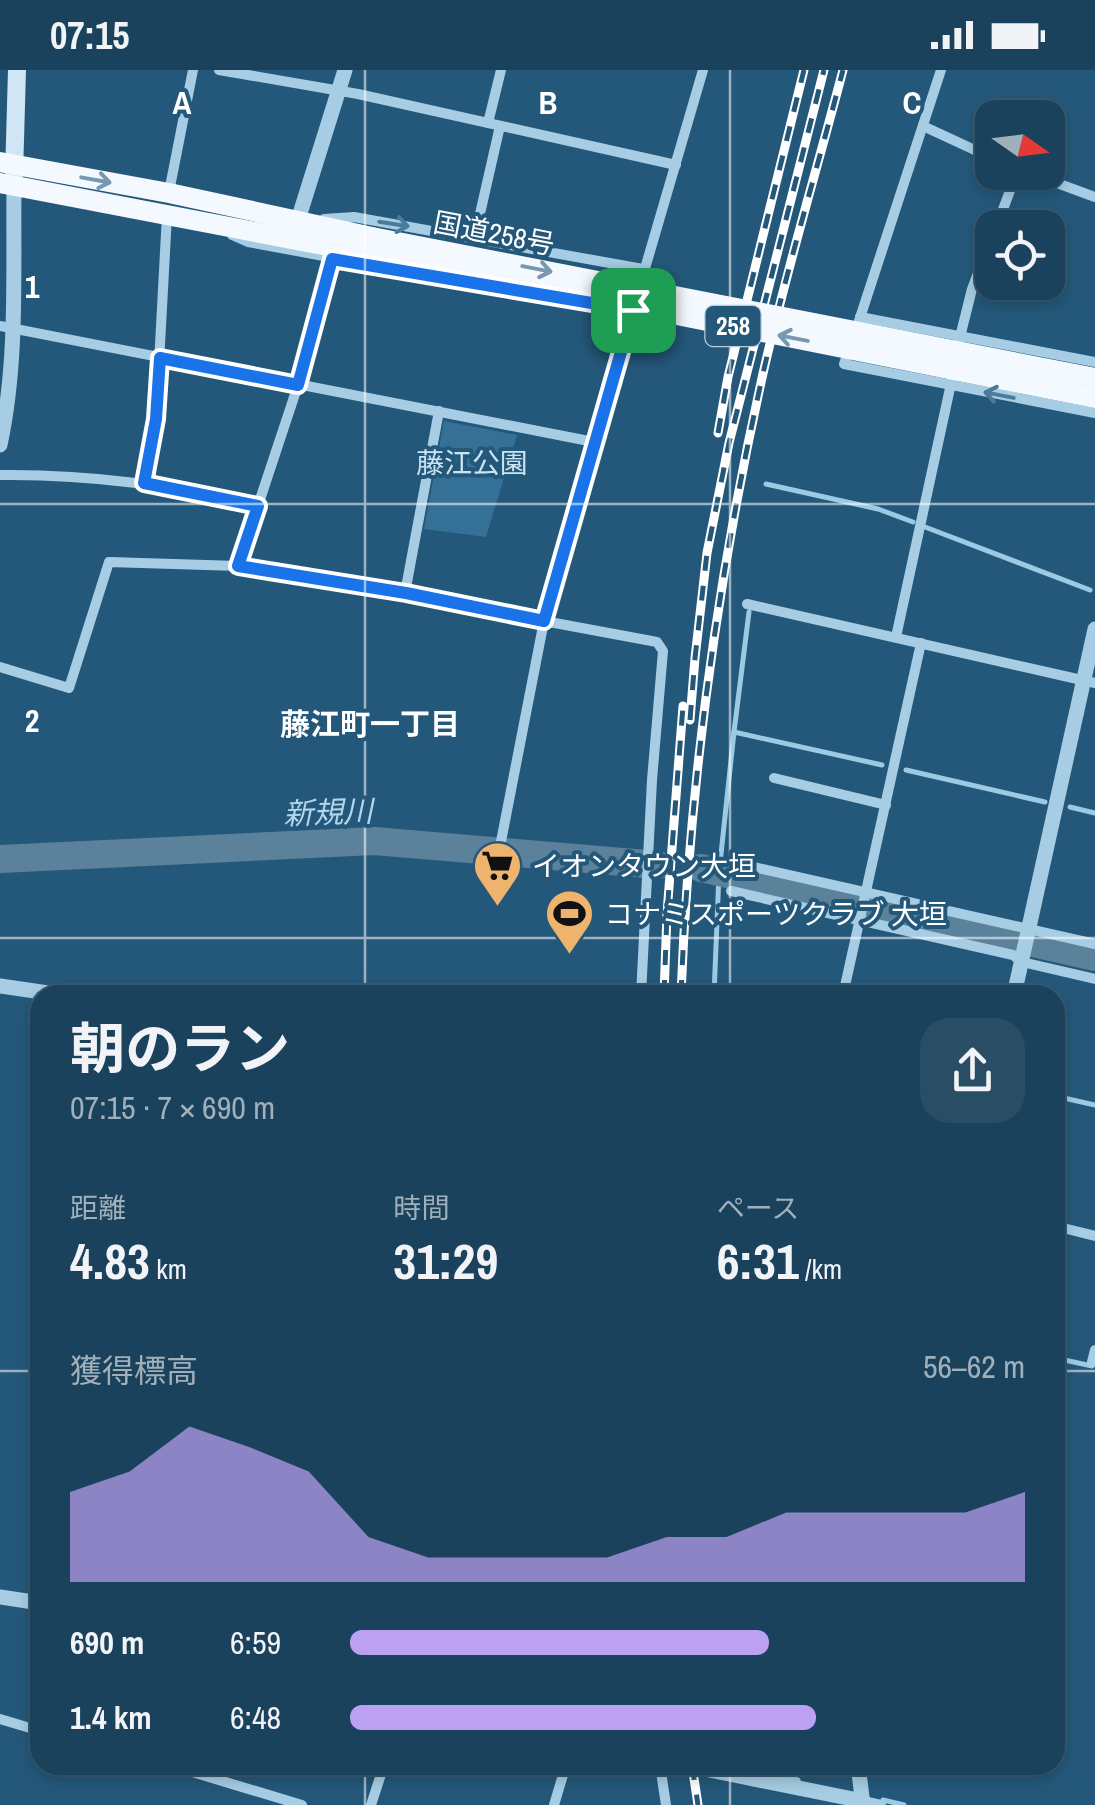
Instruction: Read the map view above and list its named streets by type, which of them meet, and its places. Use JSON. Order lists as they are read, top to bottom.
{
  "streets": {
    "highway": ["国道258号", "258"]
  },
  "districts": ["藤江町一丁目"],
  "water": ["新規川"],
  "parks": ["藤江公園"],
  "places": {
    "supermarket": ["イオンタウン大垣"],
    "sports": ["コナミスポーツクラブ 大垣"]
  },
  "north": "right",
  "page": {
    "status": "07:15",
    "heading": ["朝のラン", "07:15 · 7 × 690 m"],
    "stats": [
      ["距離", "4.83 km"],
      ["時間", "31:29"],
      ["ペース", "6:31 /km"]
    ],
    "chart": ["獲得標高", "56–62 m"],
    "list": [
      {
        "name": "690 m",
        "note": "6:59"
      },
      {
        "name": "1.4 km",
        "note": "6:48"
      }
    ]
  },
  "grid": {
    "columns": ["A", "B", "C"],
    "rows": ["1", "2"]
  }
}
